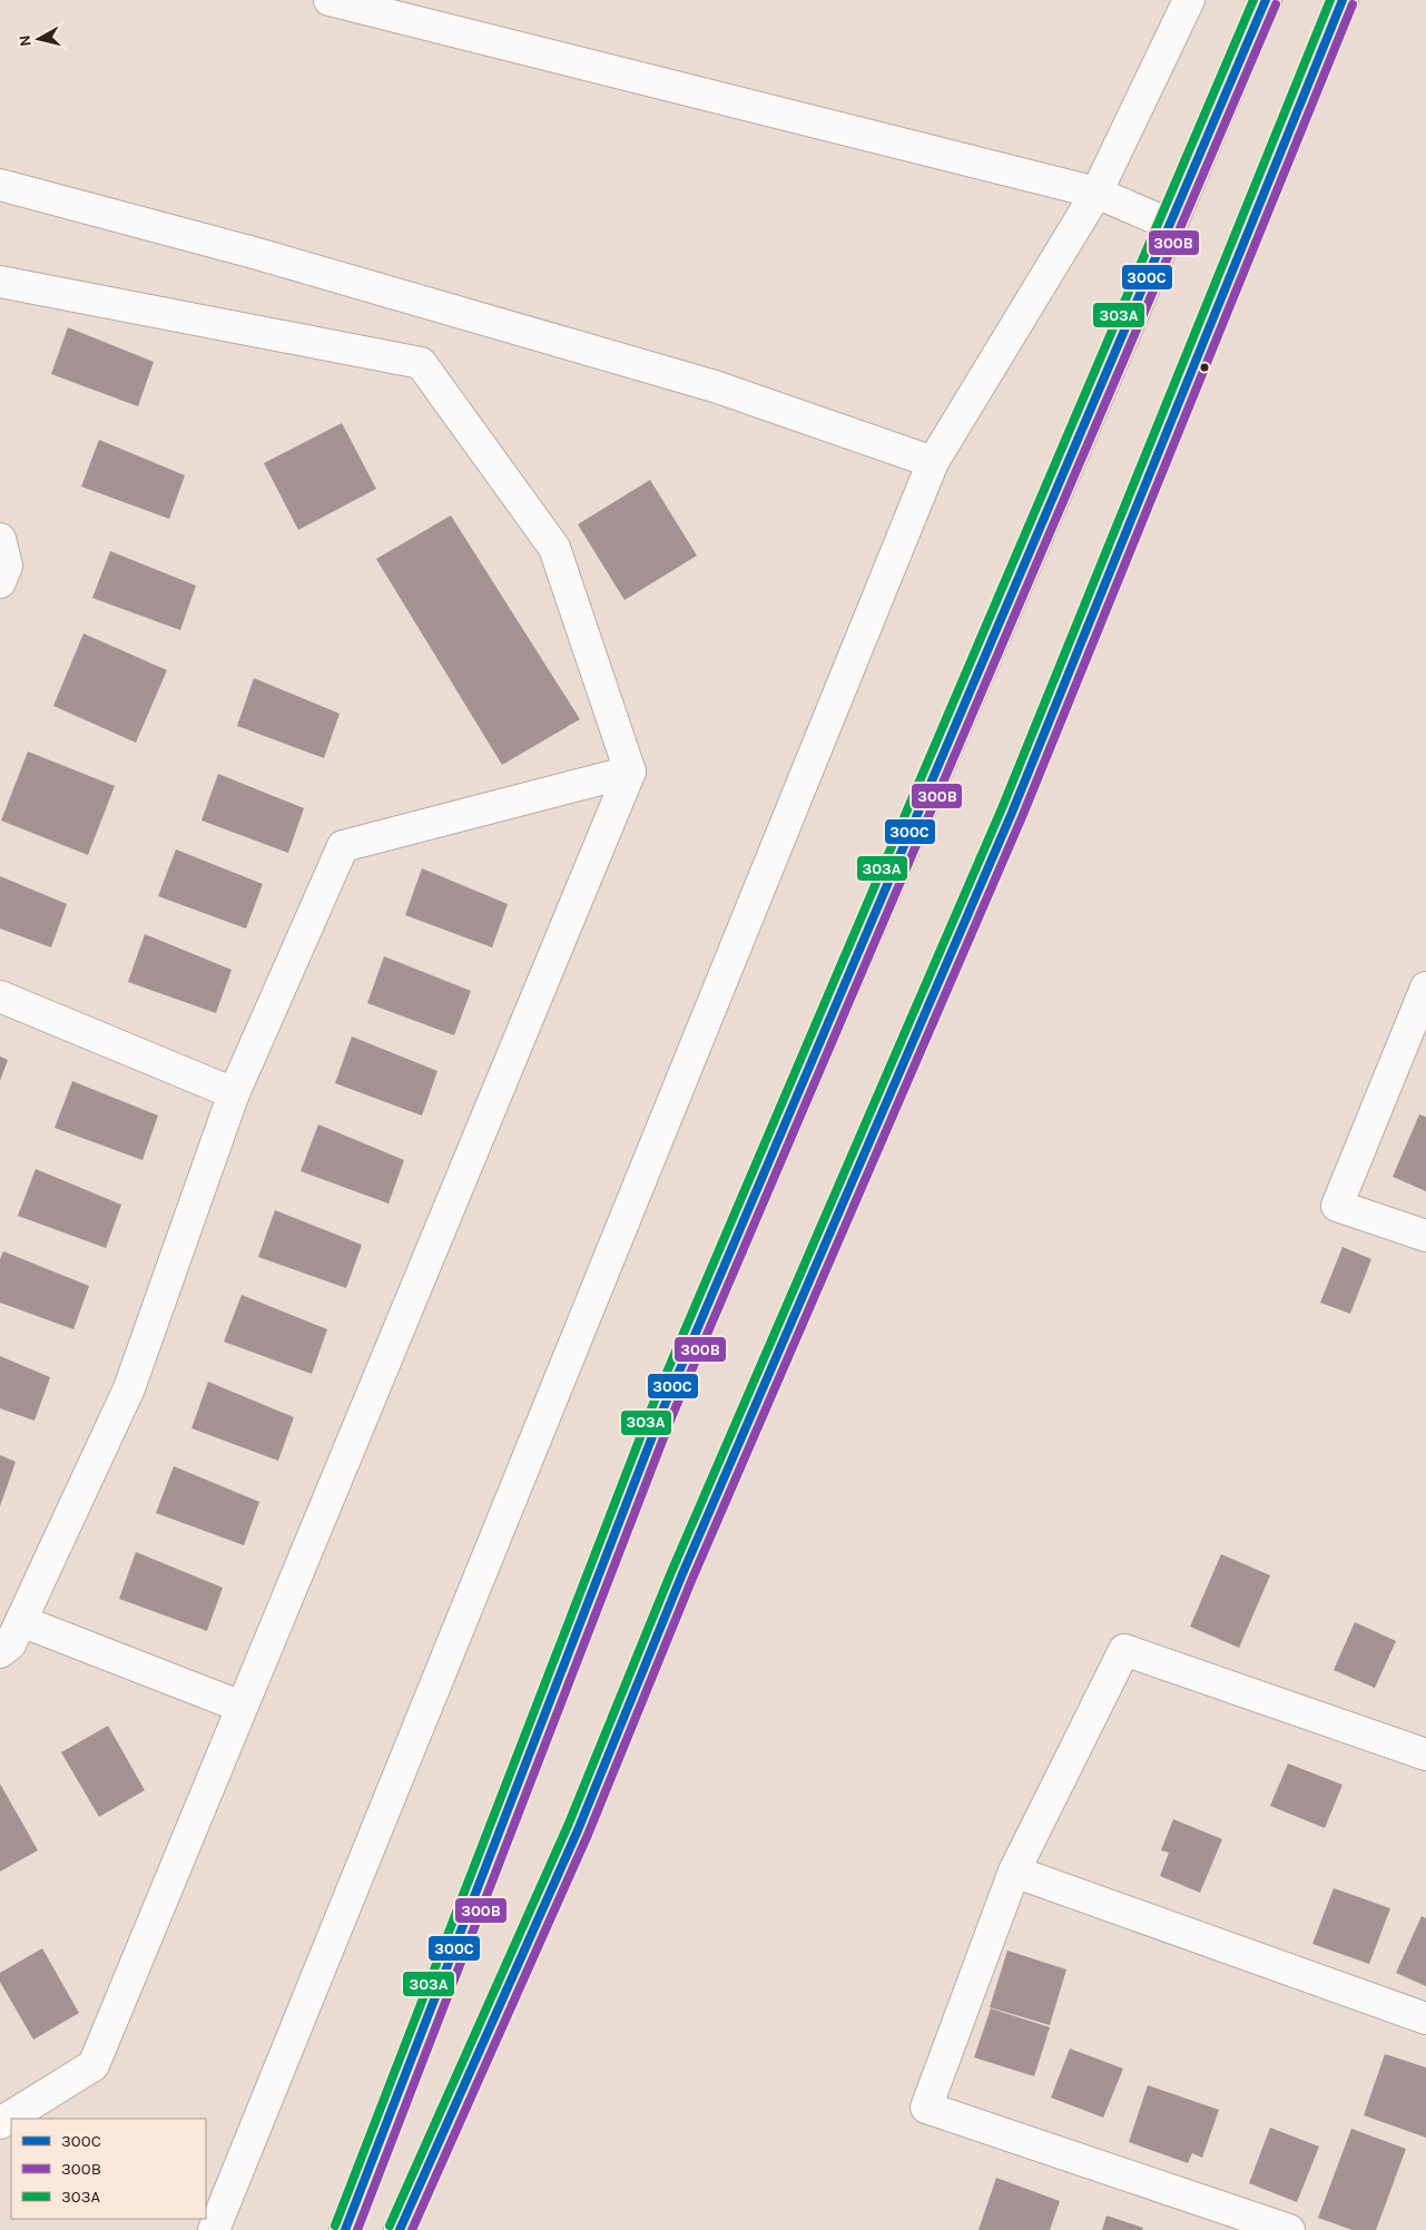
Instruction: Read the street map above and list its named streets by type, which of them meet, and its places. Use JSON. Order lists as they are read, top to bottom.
{
  "lines": ["transit line 300C", "transit line 303A", "transit line 300B"],
  "legend": ["300C", "300B", "303A"],
  "north": "left"
}
